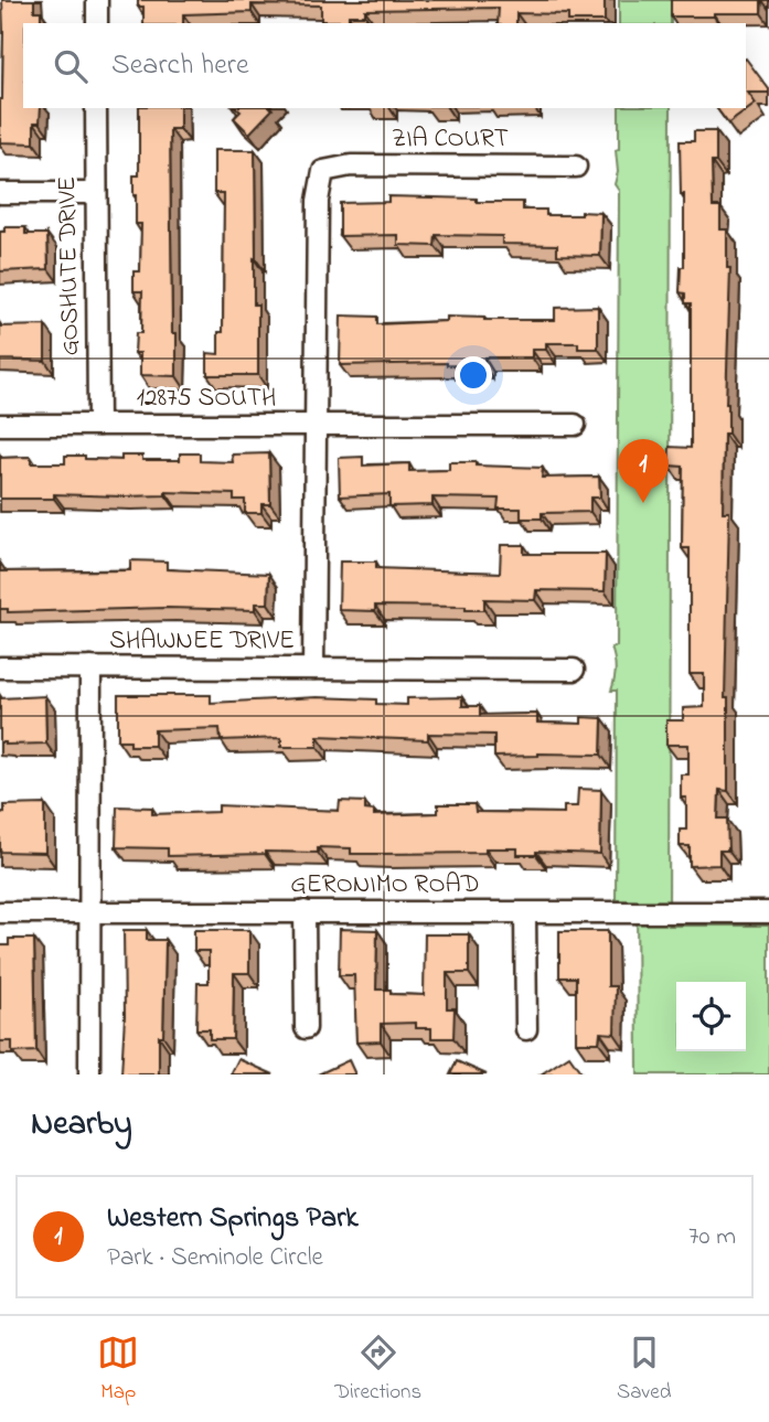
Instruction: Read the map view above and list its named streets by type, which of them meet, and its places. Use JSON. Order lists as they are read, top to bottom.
{
  "streets": {
    "street": [
      "ZIA COURT",
      "GOSHUTE DRIVE",
      "12875 SOUTH",
      "SHAWNEE DRIVE",
      "GERONIMO ROAD"
    ]
  },
  "crossings": [
    ["ZIA COURT", "SHAWNEE DRIVE"],
    ["GOSHUTE DRIVE", "12875 SOUTH"],
    ["12875 SOUTH", "SHAWNEE DRIVE"],
    ["SHAWNEE DRIVE", "GERONIMO ROAD"]
  ],
  "page": {
    "search": "Search here",
    "pins": "1",
    "heading": "Nearby",
    "list": [
      {
        "mark": "1",
        "name": "Western Springs Park",
        "note": "Park · Seminole Circle",
        "value": "70 m"
      }
    ],
    "nav": ["Map", "Directions", "Saved"]
  }
}
